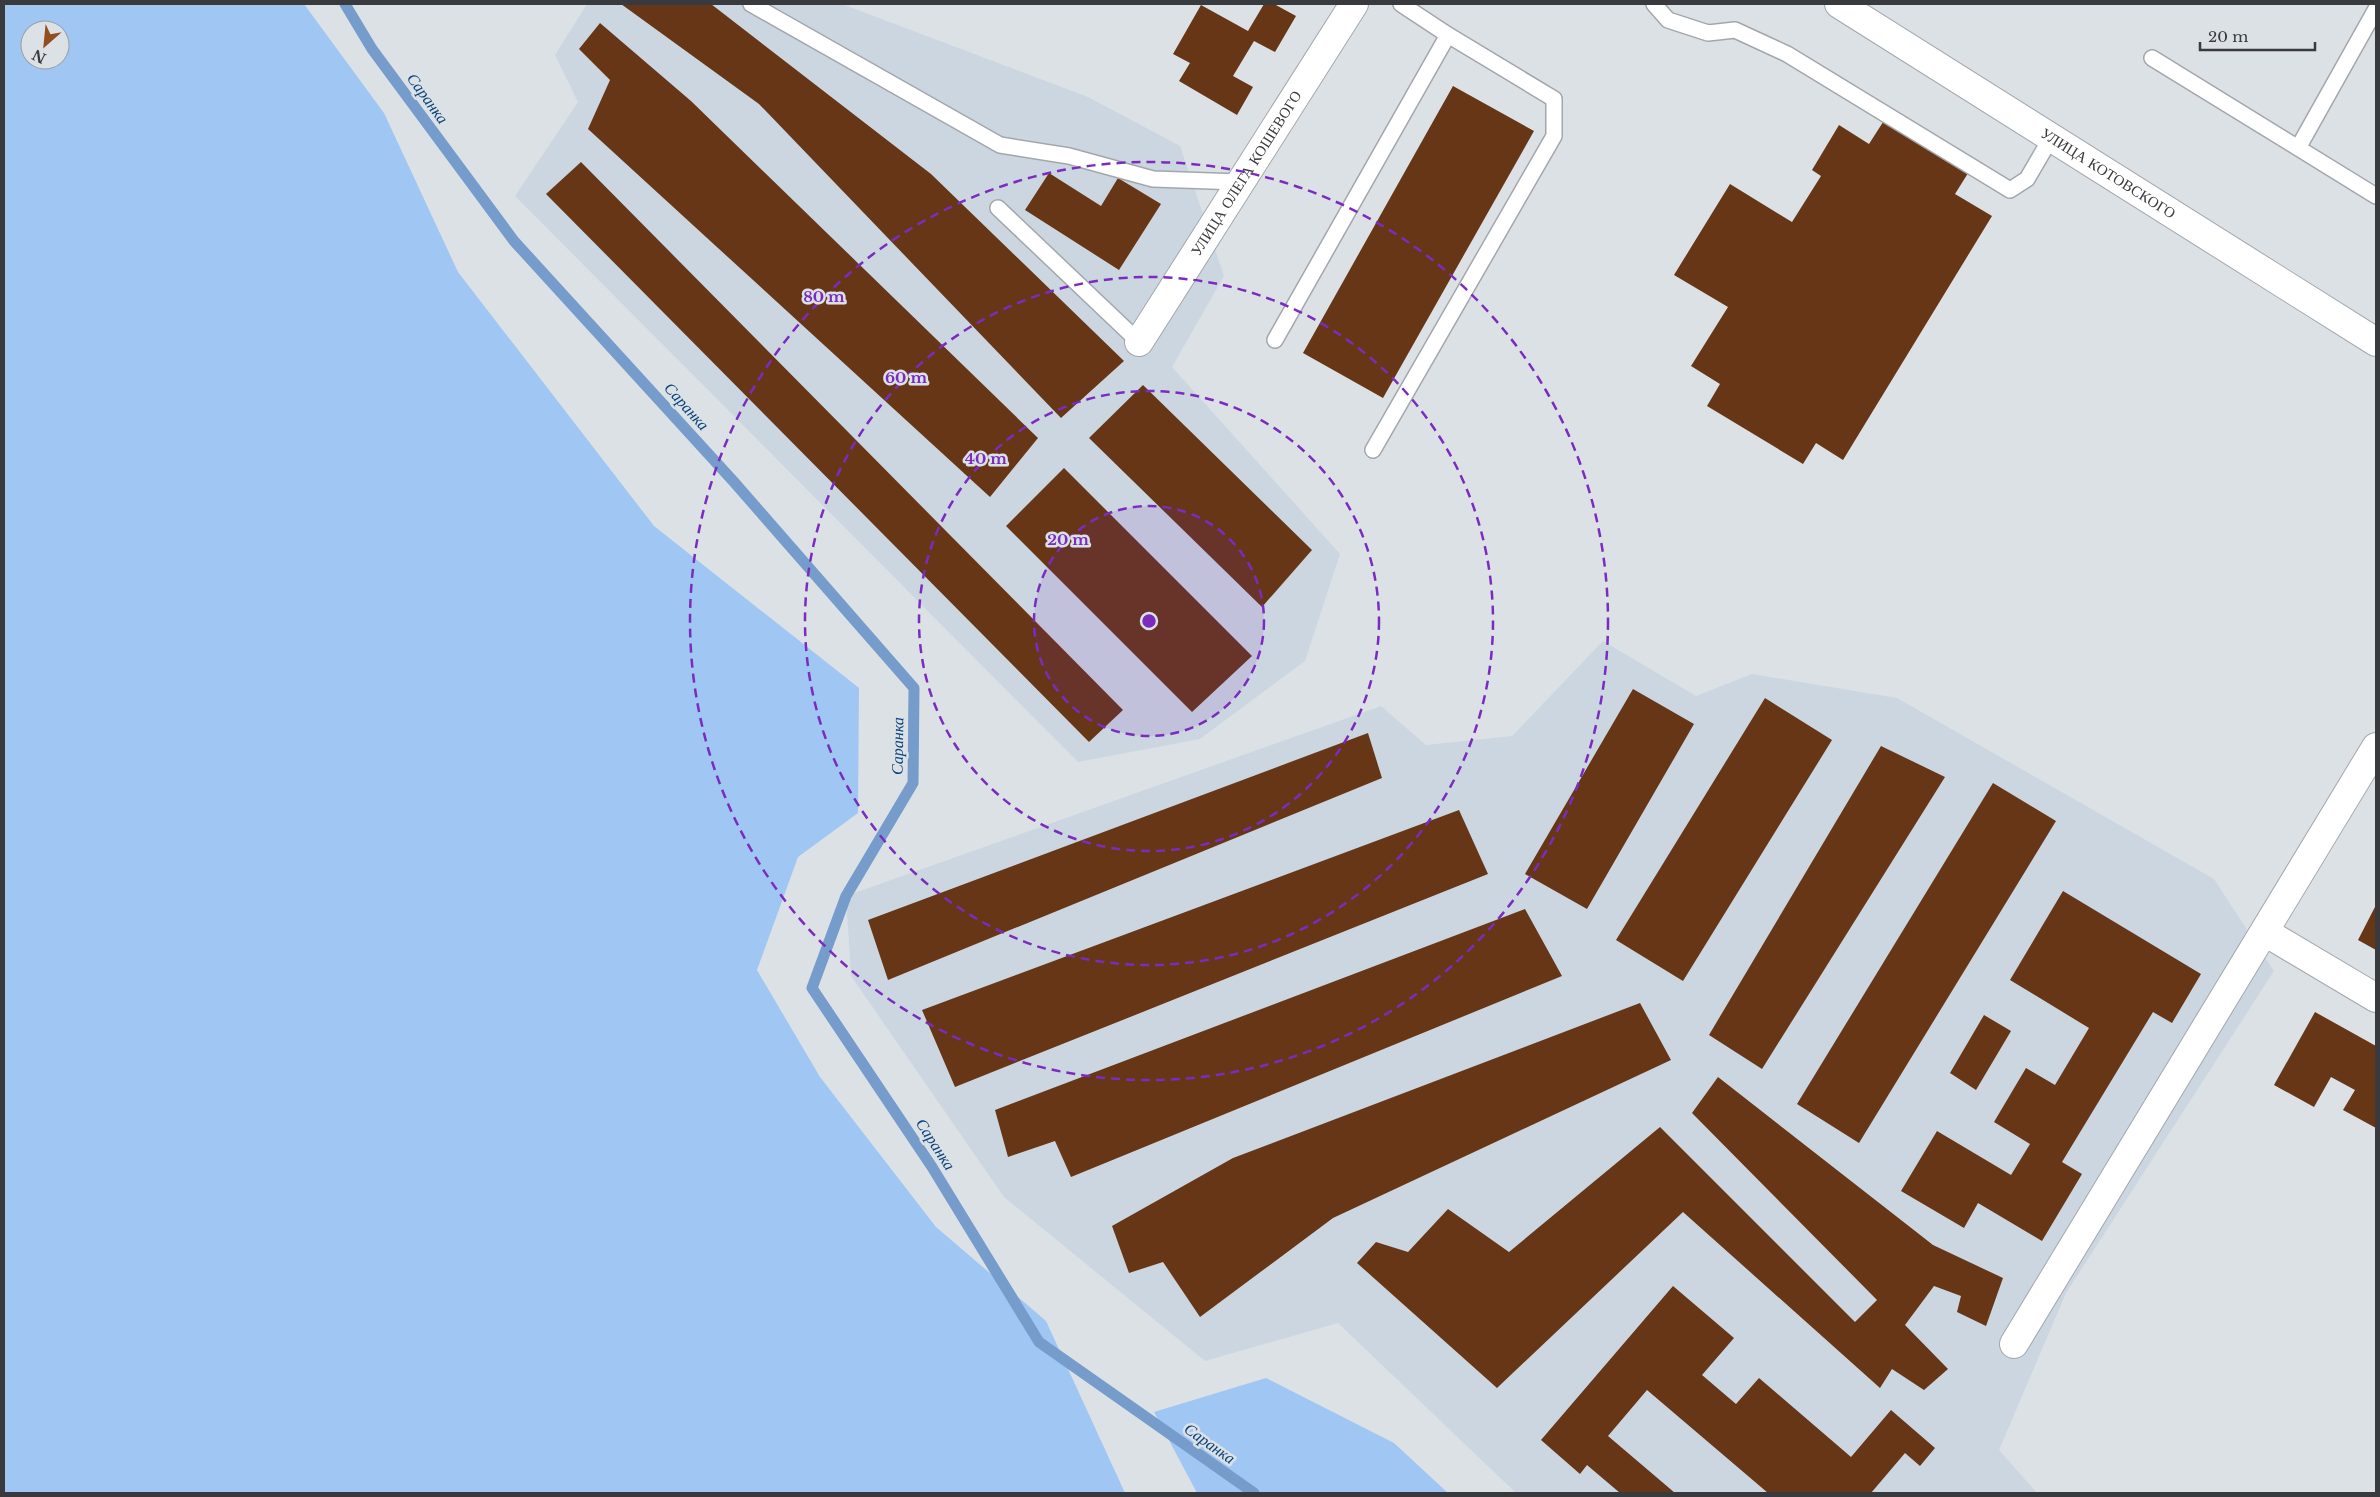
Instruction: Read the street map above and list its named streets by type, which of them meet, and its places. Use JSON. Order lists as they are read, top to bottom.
{
  "streets": {
    "street": ["УЛИЦА ОЛЕГА КОШЕВОГО", "УЛИЦА КОТОВСКОГО"]
  },
  "water": ["Саранка"],
  "scale_bar": "20 m",
  "north": "bottom left",
  "rings": [
    "80 m",
    "60 m",
    "40 m",
    "20 m"
  ]
}
